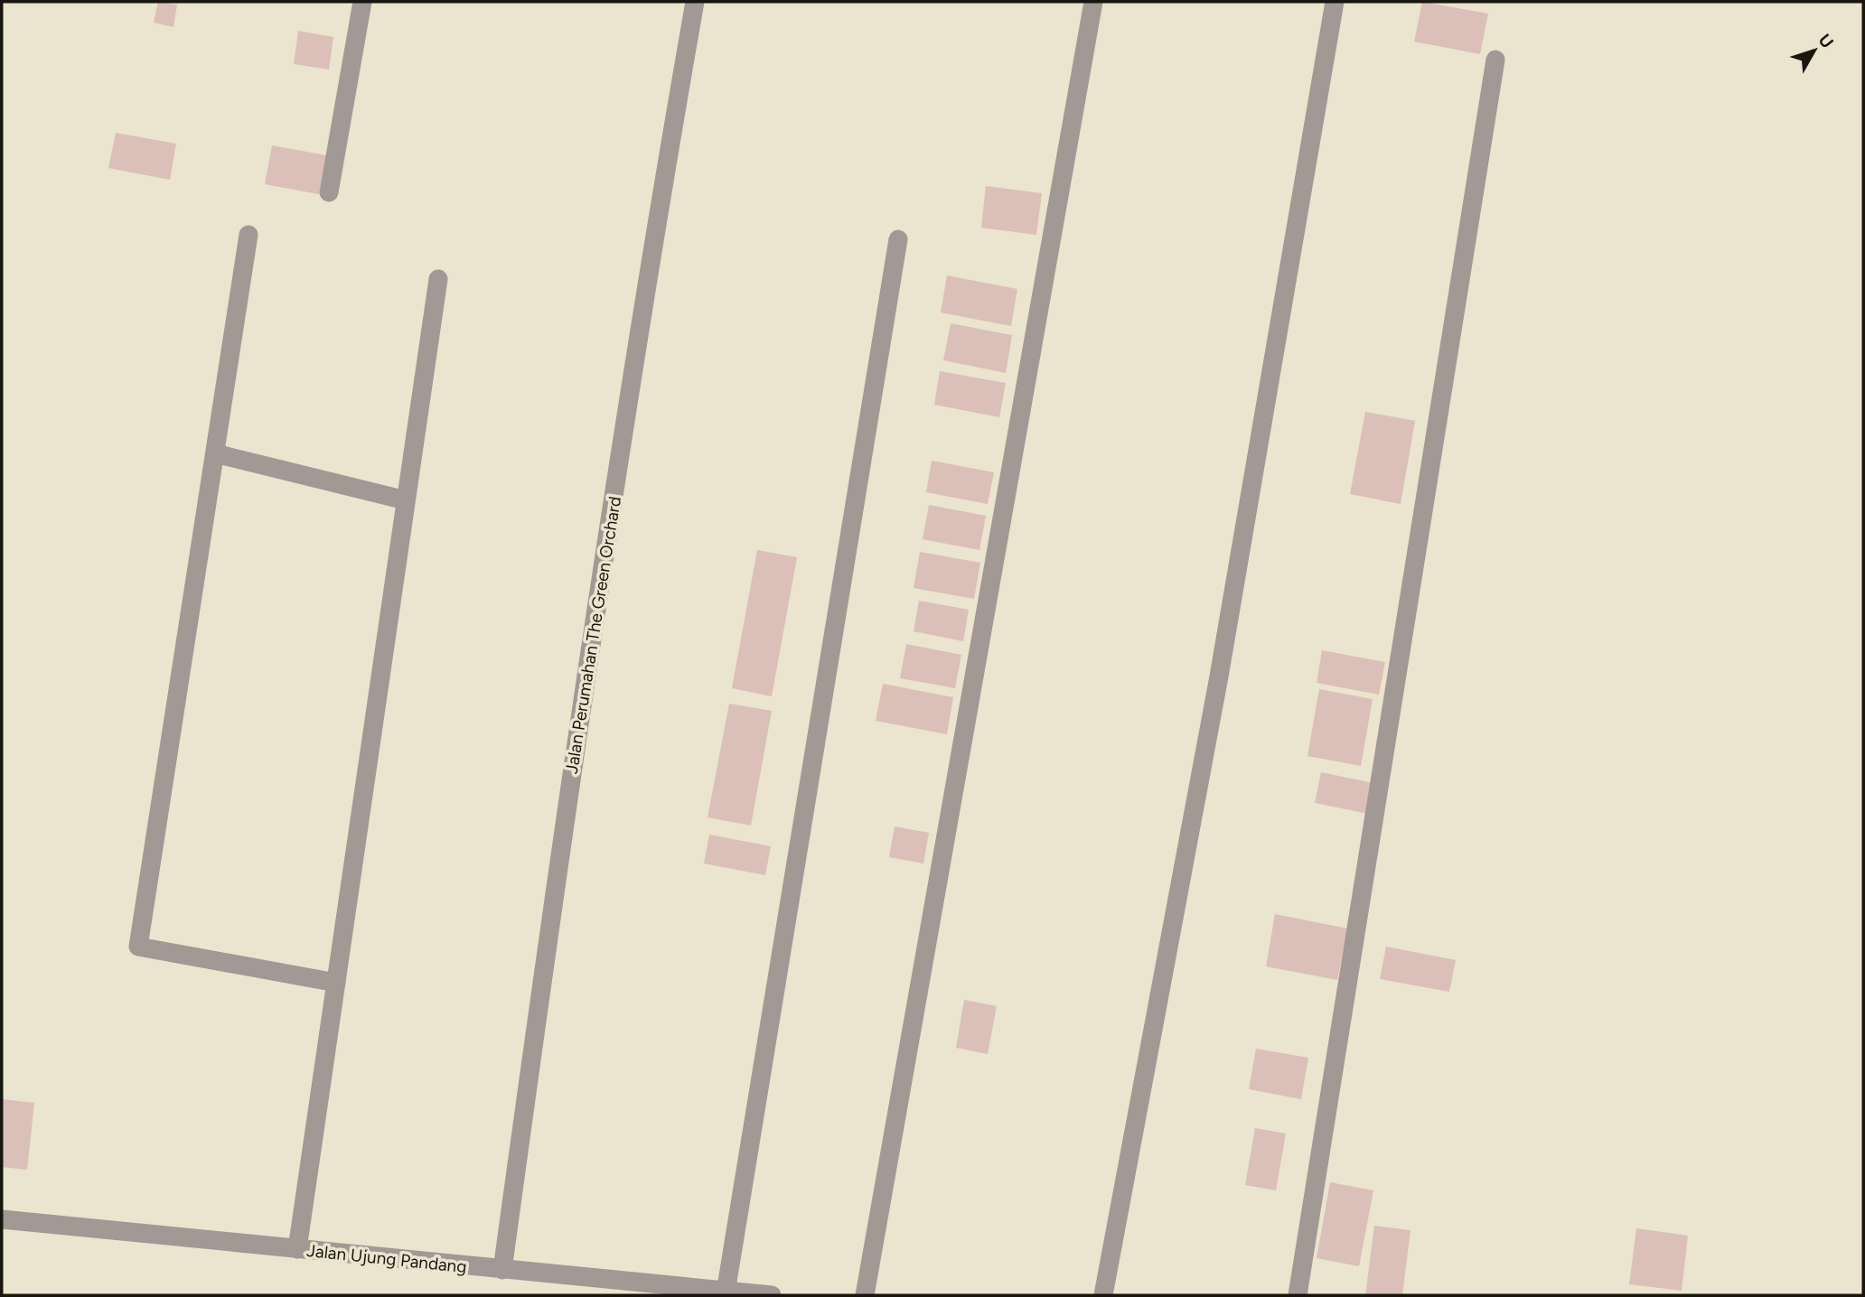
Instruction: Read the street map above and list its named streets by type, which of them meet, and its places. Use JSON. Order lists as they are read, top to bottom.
{
  "streets": {
    "street": ["Jalan Perumahan The Green Orchard", "Jalan Ujung Pandang"]
  },
  "crossings": [
    ["Jalan Perumahan The Green Orchard", "Jalan Ujung Pandang"]
  ],
  "north": "top right"
}
